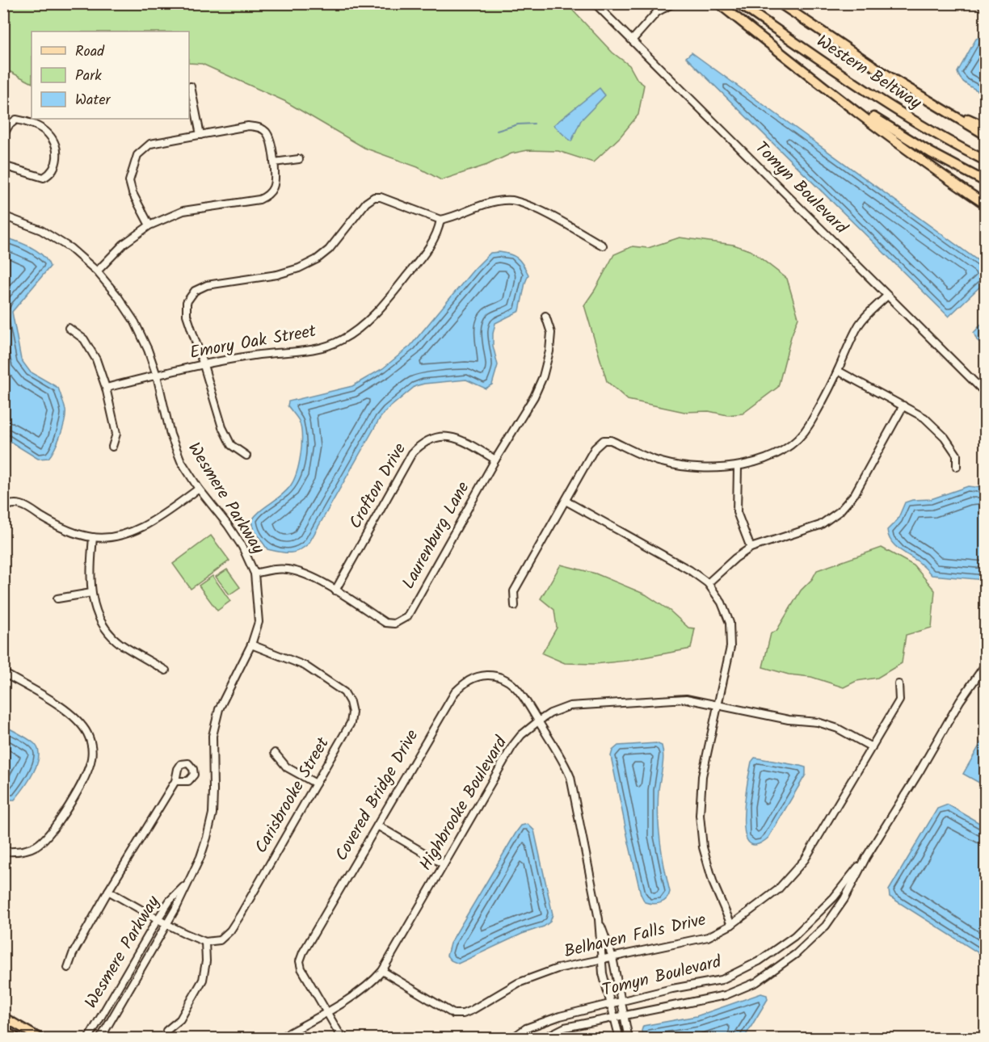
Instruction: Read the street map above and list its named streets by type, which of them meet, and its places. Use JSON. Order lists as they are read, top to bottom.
{
  "streets": {
    "highway": ["Western Beltway"],
    "street": [
      "Tomyn Boulevard",
      "Emory Oak Street",
      "Crofton Drive",
      "Wesmere Parkway",
      "Laurenburg Lane",
      "Carisbrooke Street",
      "Covered Bridge Drive",
      "Highbrooke Boulevard",
      "Belhaven Falls Drive"
    ]
  },
  "crossings": [
    ["Emory Oak Street", "Wesmere Parkway"],
    ["Crofton Drive", "Laurenburg Lane"],
    ["Wesmere Parkway", "Laurenburg Lane"],
    ["Wesmere Parkway", "Carisbrooke Street"],
    ["Covered Bridge Drive", "Highbrooke Boulevard"],
    ["Highbrooke Boulevard", "Belhaven Falls Drive"]
  ],
  "legend": ["Road", "Park", "Water"]
}
